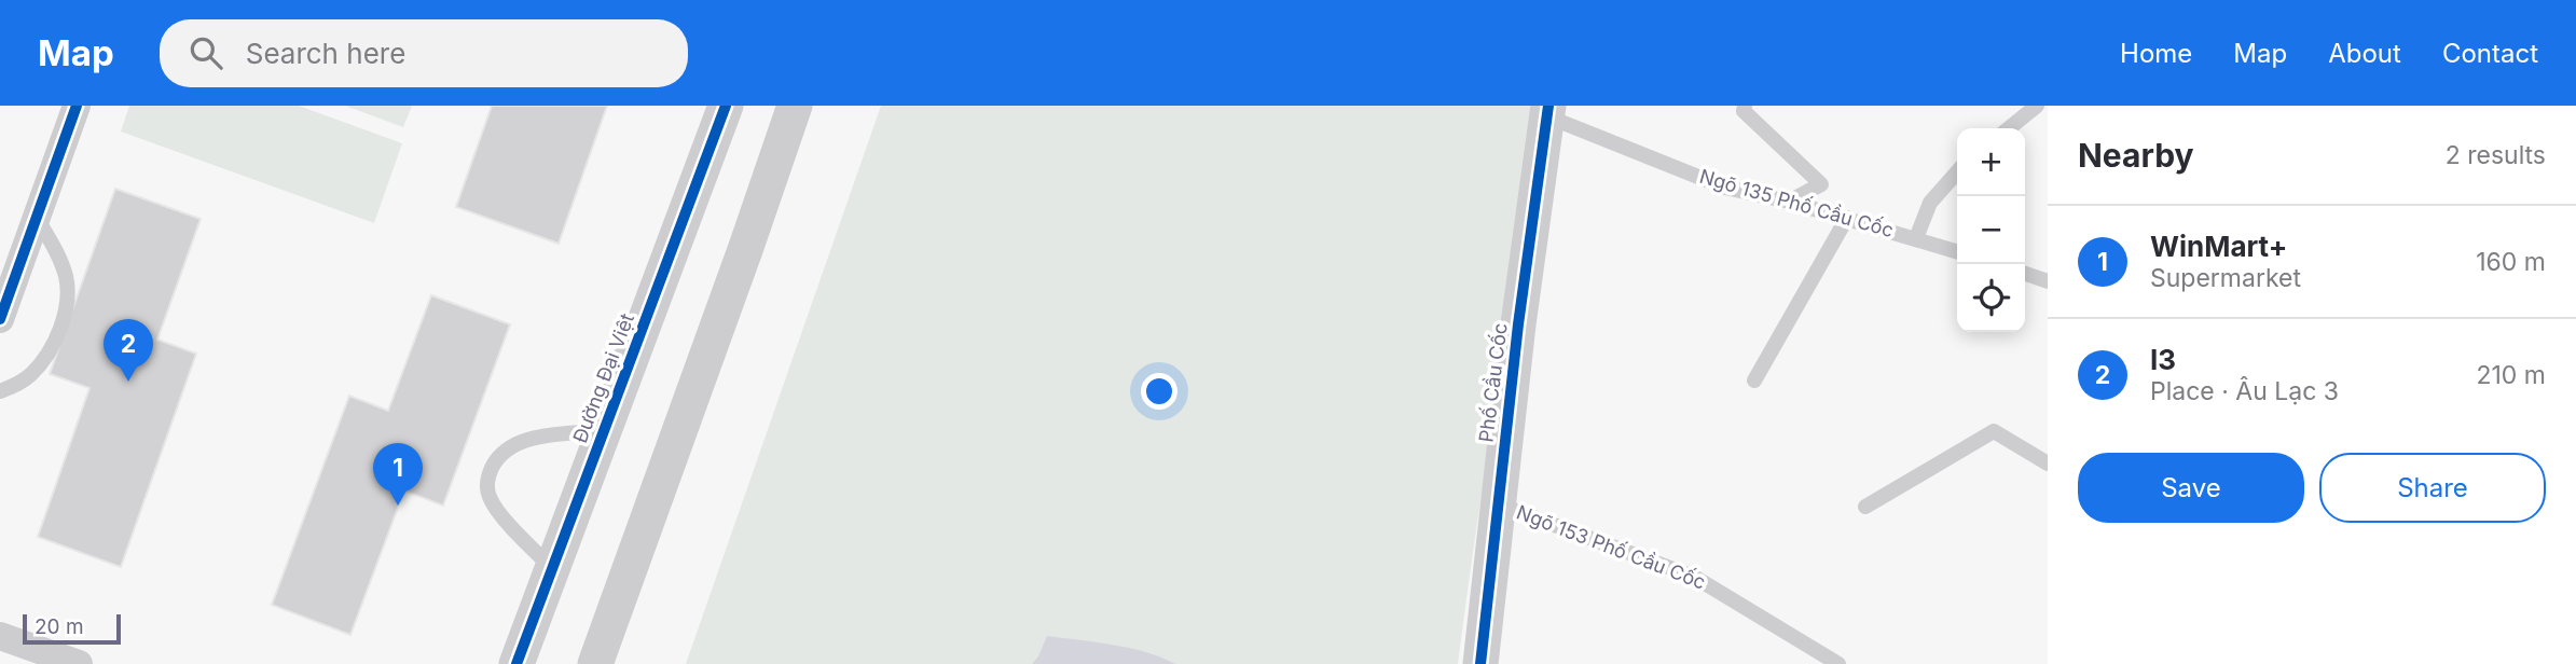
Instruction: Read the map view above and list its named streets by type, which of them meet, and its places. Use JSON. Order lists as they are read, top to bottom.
{
  "streets": {
    "street": ["Đường Đại Việt", "Phố Cầu Cốc"],
    "lane": ["Ngõ 135 Phố Cầu Cốc", "Ngõ 153 Phố Cầu Cốc"]
  },
  "crossings": [
    ["Ngõ 135 Phố Cầu Cốc", "Phố Cầu Cốc"],
    ["Phố Cầu Cốc", "Ngõ 153 Phố Cầu Cốc"]
  ],
  "scale_bar": "20 m",
  "page": {
    "header": "Map",
    "search": "Search here",
    "nav": [
      "Home",
      "Map",
      "About",
      "Contact"
    ],
    "heading": ["Nearby", "2 results"],
    "map_buttons": ["+", "−"],
    "list": [
      {
        "mark": "1",
        "name": "WinMart+",
        "note": "Supermarket",
        "value": "160 m"
      },
      {
        "mark": "2",
        "name": "I3",
        "note": "Place · Âu Lạc 3",
        "value": "210 m"
      }
    ],
    "pins": ["2", "1"],
    "buttons": ["Save", "Share"],
    "scale": "20 m"
  }
}
